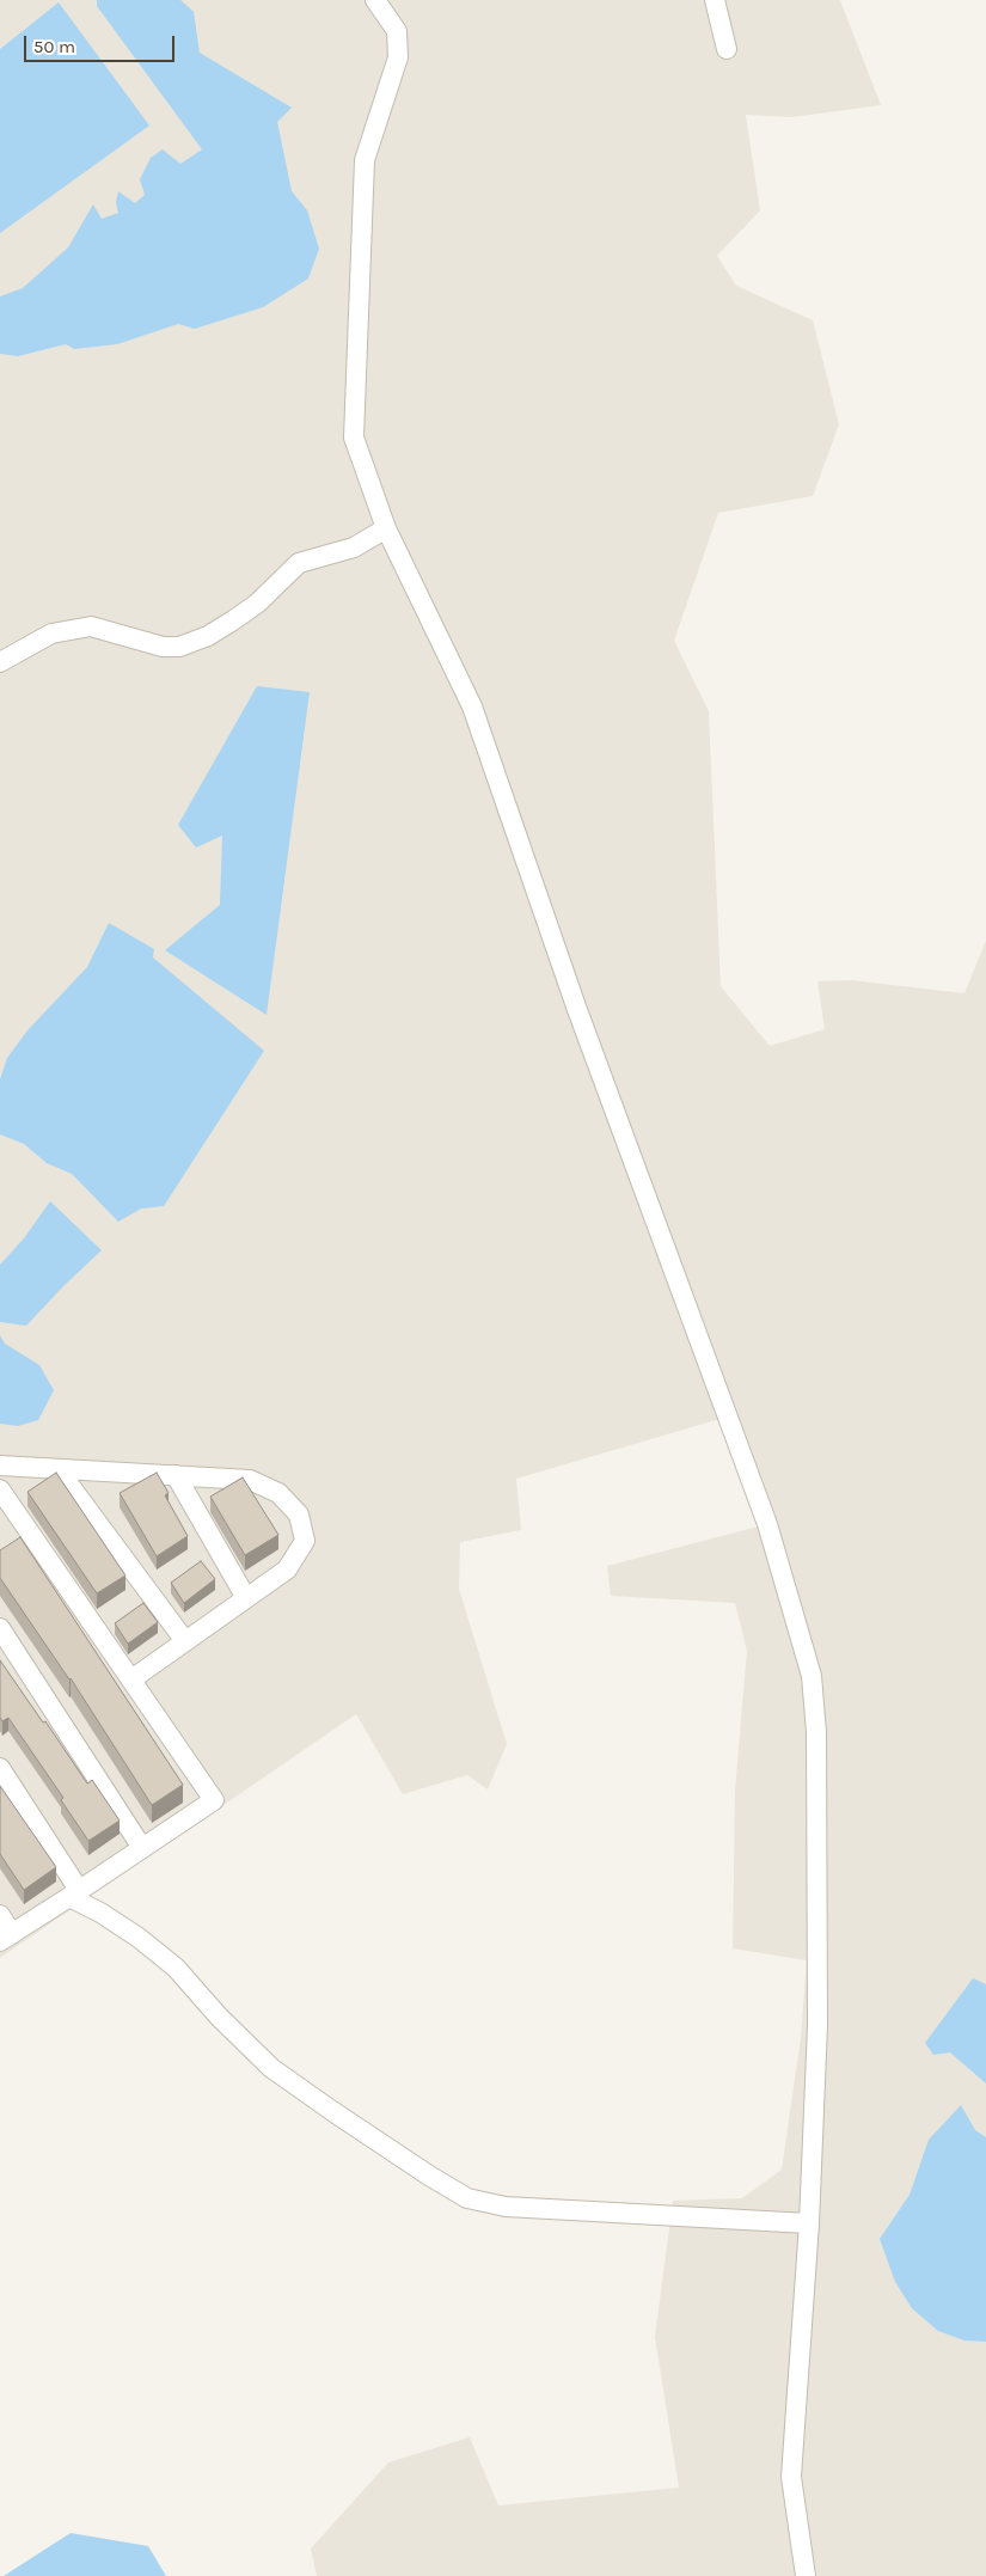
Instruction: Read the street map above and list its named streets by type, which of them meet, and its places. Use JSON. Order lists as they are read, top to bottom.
{
  "scale_bar": "50 m"
}
